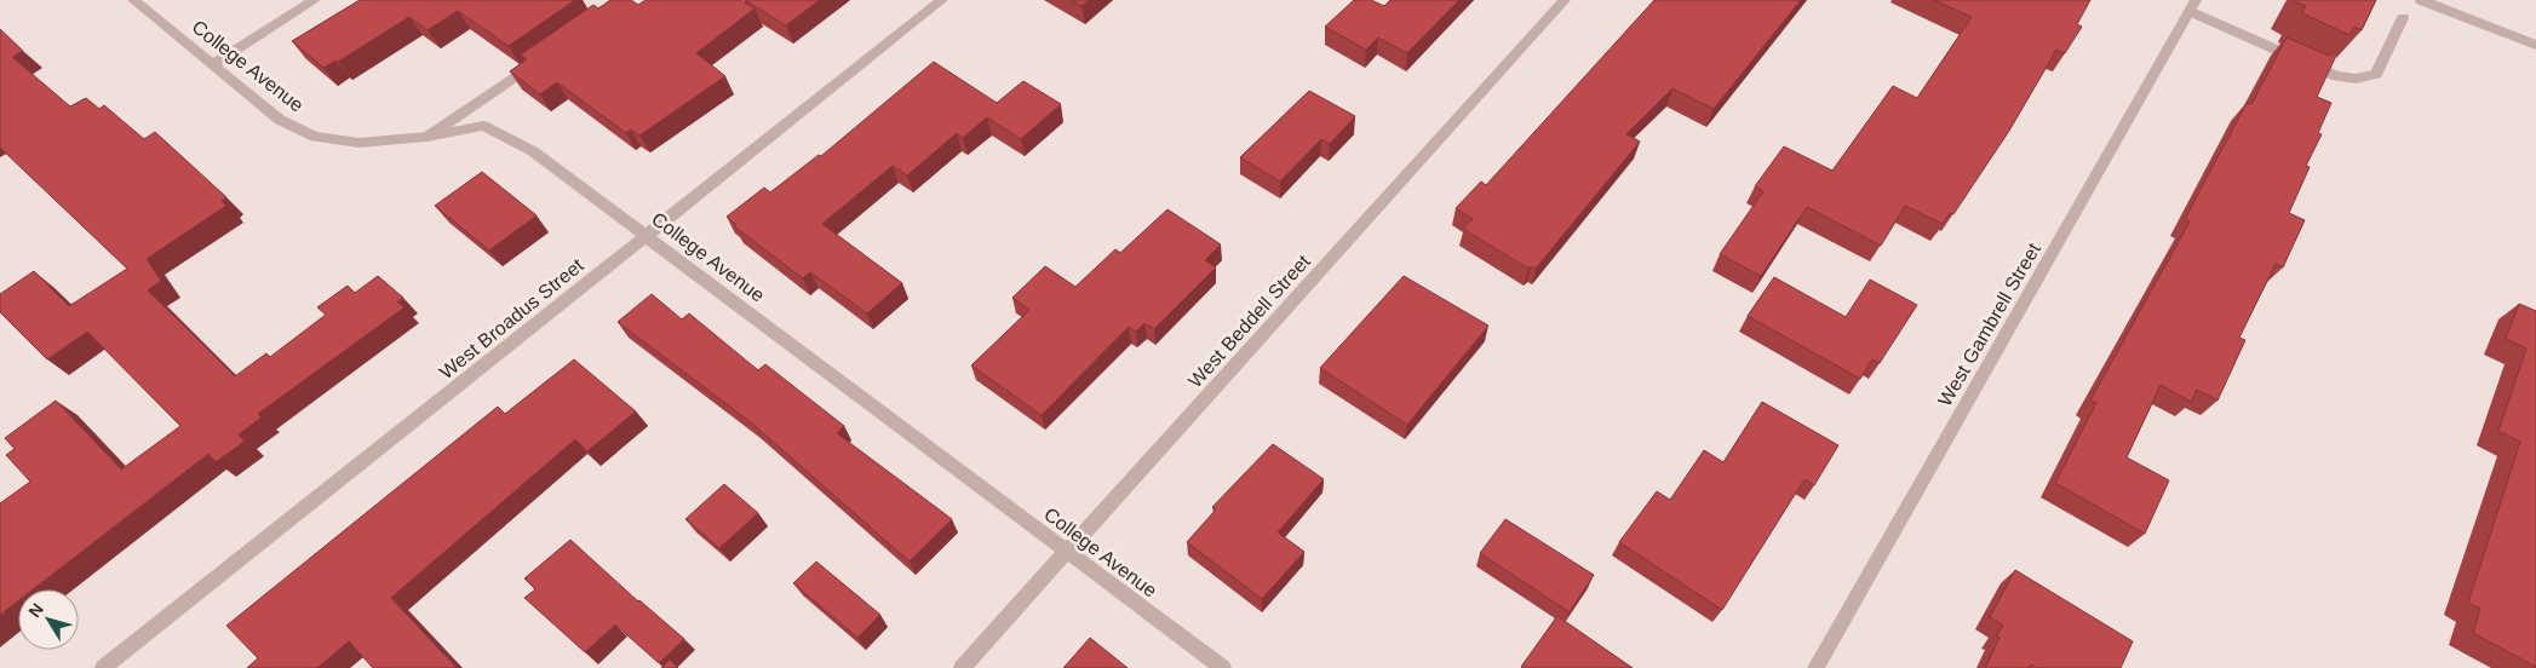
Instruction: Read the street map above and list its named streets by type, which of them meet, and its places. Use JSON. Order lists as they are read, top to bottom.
{
  "streets": {
    "street": [
      "College Avenue",
      "West Broadus Street",
      "West Beddell Street",
      "West Gambrell Street"
    ]
  },
  "crossings": [
    ["College Avenue", "West Broadus Street"],
    ["College Avenue", "West Beddell Street"]
  ],
  "north": "top left"
}
